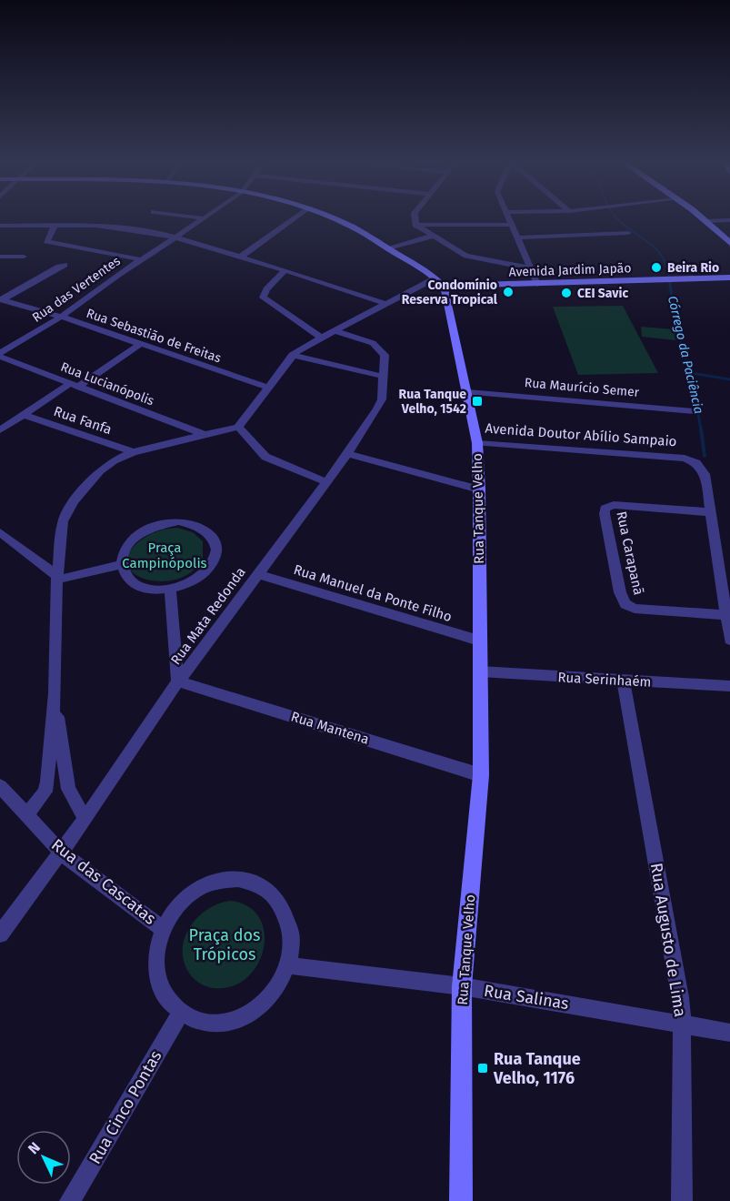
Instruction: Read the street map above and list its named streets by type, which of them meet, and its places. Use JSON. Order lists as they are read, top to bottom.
{
  "streets": {
    "street": [
      "Avenida Jardim Japão",
      "Rua das Vertentes",
      "Rua Sebastião de Freitas",
      "Rua Lucianópolis",
      "Rua Maurício Semer",
      "Rua Fanfa",
      "Avenida Doutor Abílio Sampaio",
      "Rua Tanque Velho",
      "Rua Carapanã",
      "Rua Manuel da Ponte Filho",
      "Rua Mata Redonda",
      "Rua Serinhaém",
      "Rua Mantena",
      "Rua das Cascatas",
      "Rua Augusto de Lima",
      "Rua Salinas",
      "Rua Cinco Pontas"
    ]
  },
  "crossings": [
    ["Avenida Jardim Japão", "Rua Tanque Velho"],
    ["Rua das Vertentes", "Rua Sebastião de Freitas"],
    ["Rua Maurício Semer", "Rua Tanque Velho"],
    ["Avenida Doutor Abílio Sampaio", "Rua Tanque Velho"],
    ["Avenida Doutor Abílio Sampaio", "Rua Carapanã"],
    ["Rua Tanque Velho", "Rua Manuel da Ponte Filho"],
    ["Rua Tanque Velho", "Rua Serinhaém"],
    ["Rua Tanque Velho", "Rua Mantena"],
    ["Rua Tanque Velho", "Rua Salinas"],
    ["Rua Manuel da Ponte Filho", "Rua Mata Redonda"],
    ["Rua Mata Redonda", "Rua Mantena"],
    ["Rua Mata Redonda", "Rua das Cascatas"],
    ["Rua Serinhaém", "Rua Augusto de Lima"],
    ["Rua das Cascatas", "Rua Salinas"],
    ["Rua das Cascatas", "Rua Cinco Pontas"],
    ["Rua Augusto de Lima", "Rua Salinas"],
    ["Rua Salinas", "Rua Cinco Pontas"]
  ],
  "water": ["Córrego da Paciência"],
  "parks": ["Praça Campinópolis", "Praça dos Trópicos"],
  "places": {
    "other": ["Beira Rio", "Condomínio Reserva Tropical", "CEI Savic"],
    "transit": ["Rua Tanque Velho, 1542", "Rua Tanque Velho, 1176"]
  },
  "north": "top left"
}
